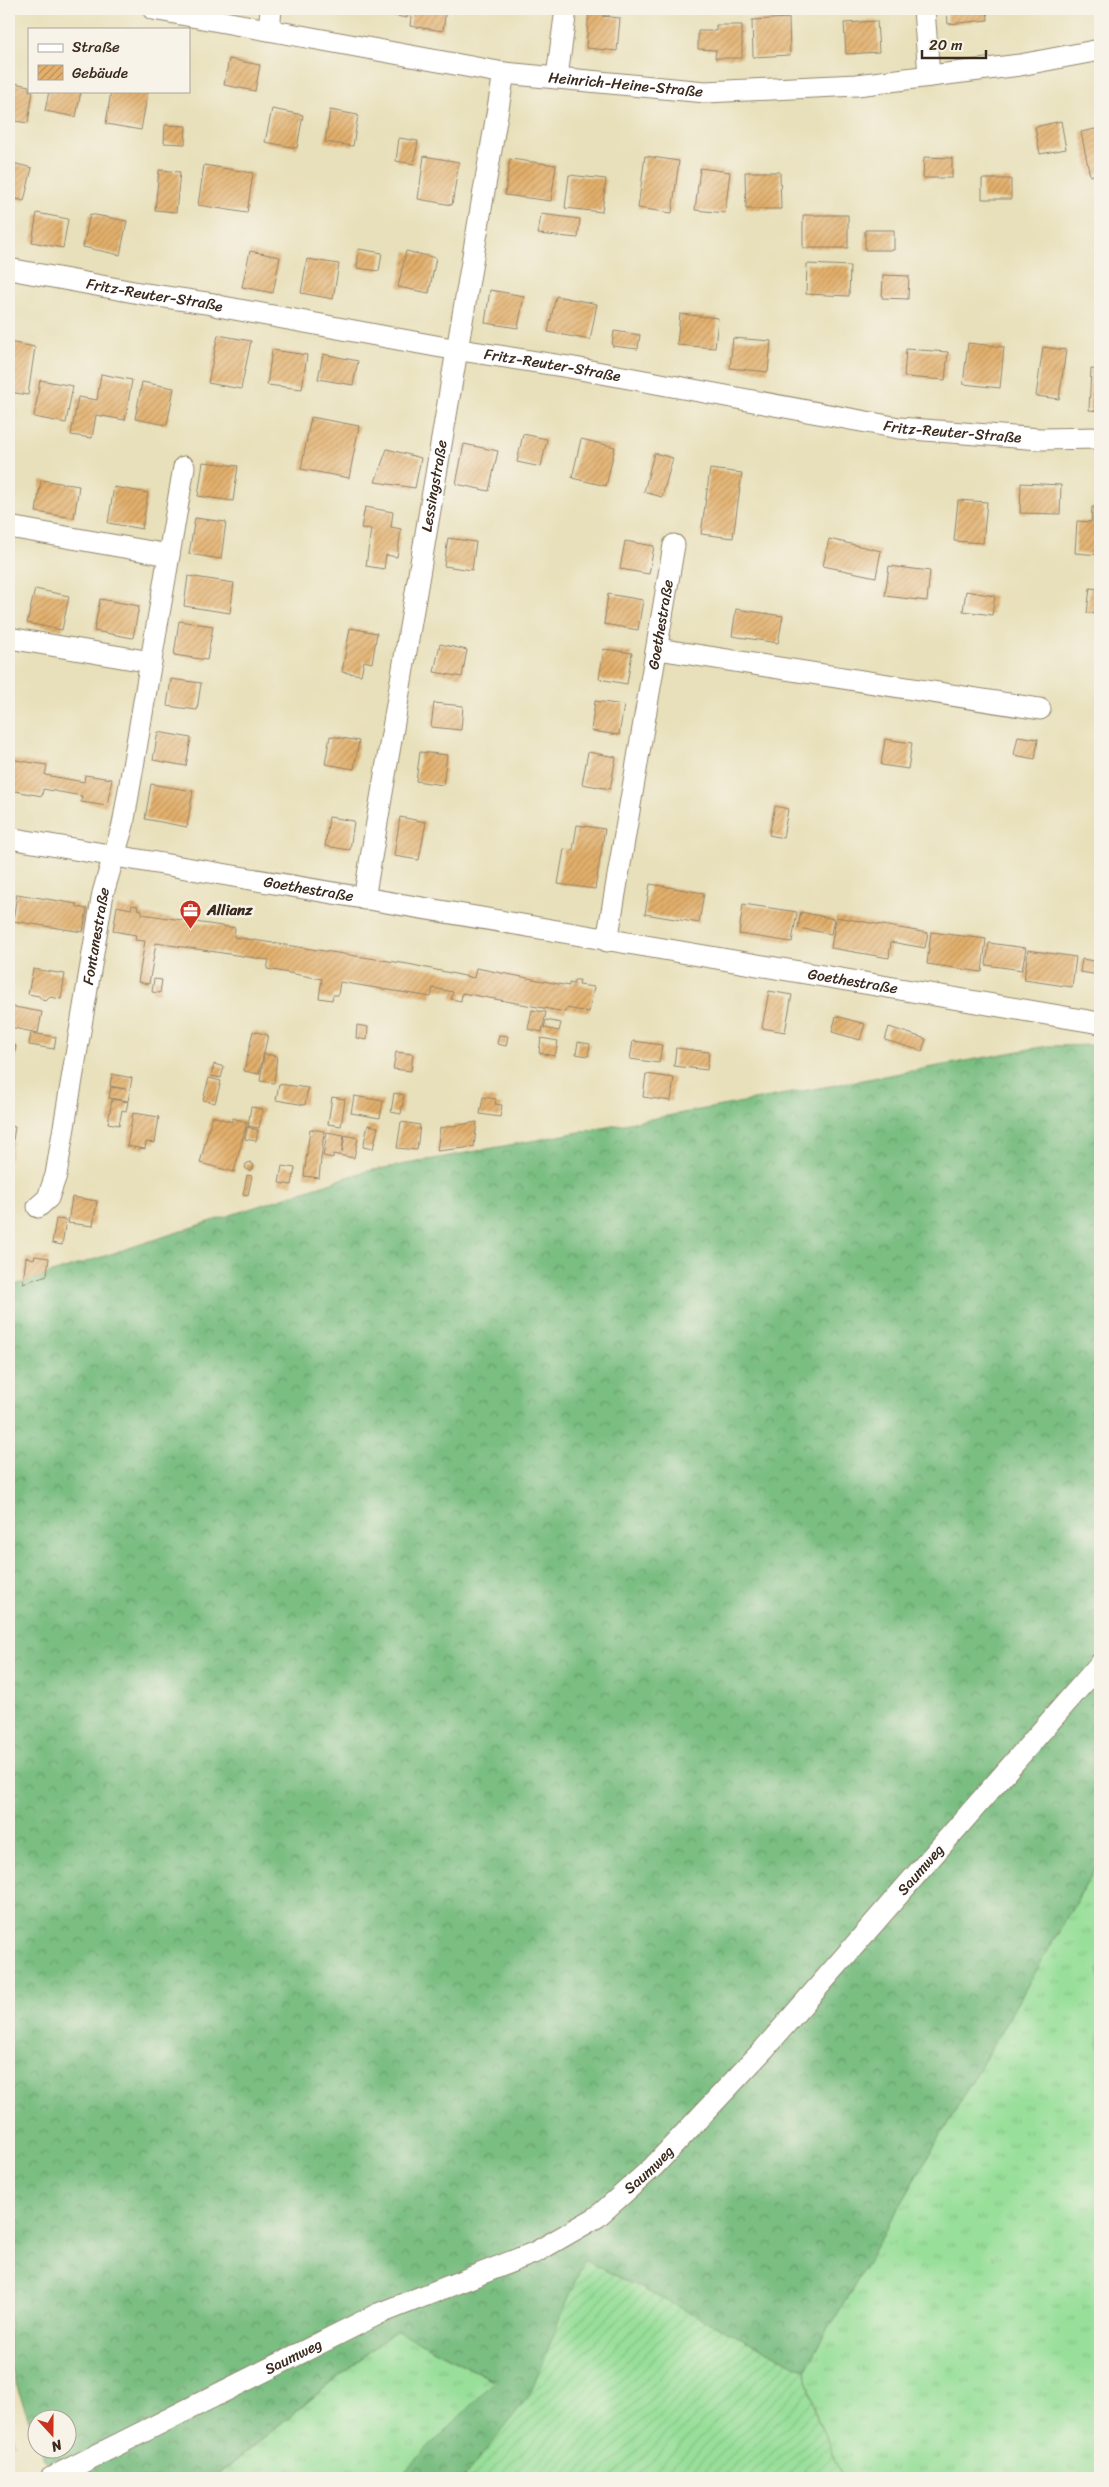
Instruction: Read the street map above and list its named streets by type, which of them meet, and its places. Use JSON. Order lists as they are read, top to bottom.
{
  "streets": {
    "street": [
      "Heinrich-Heine-Straße",
      "Fritz-Reuter-Straße",
      "Lessingstraße",
      "Goethestraße",
      "Fontanestraße",
      "Saumweg"
    ]
  },
  "crossings": [
    ["Heinrich-Heine-Straße", "Lessingstraße"],
    ["Fritz-Reuter-Straße", "Lessingstraße"],
    ["Lessingstraße", "Goethestraße"],
    ["Goethestraße", "Fontanestraße"]
  ],
  "places": {
    "office": ["Allianz"]
  },
  "legend": ["Straße", "Gebäude"],
  "scale_bar": "20 m",
  "north": "bottom"
}
